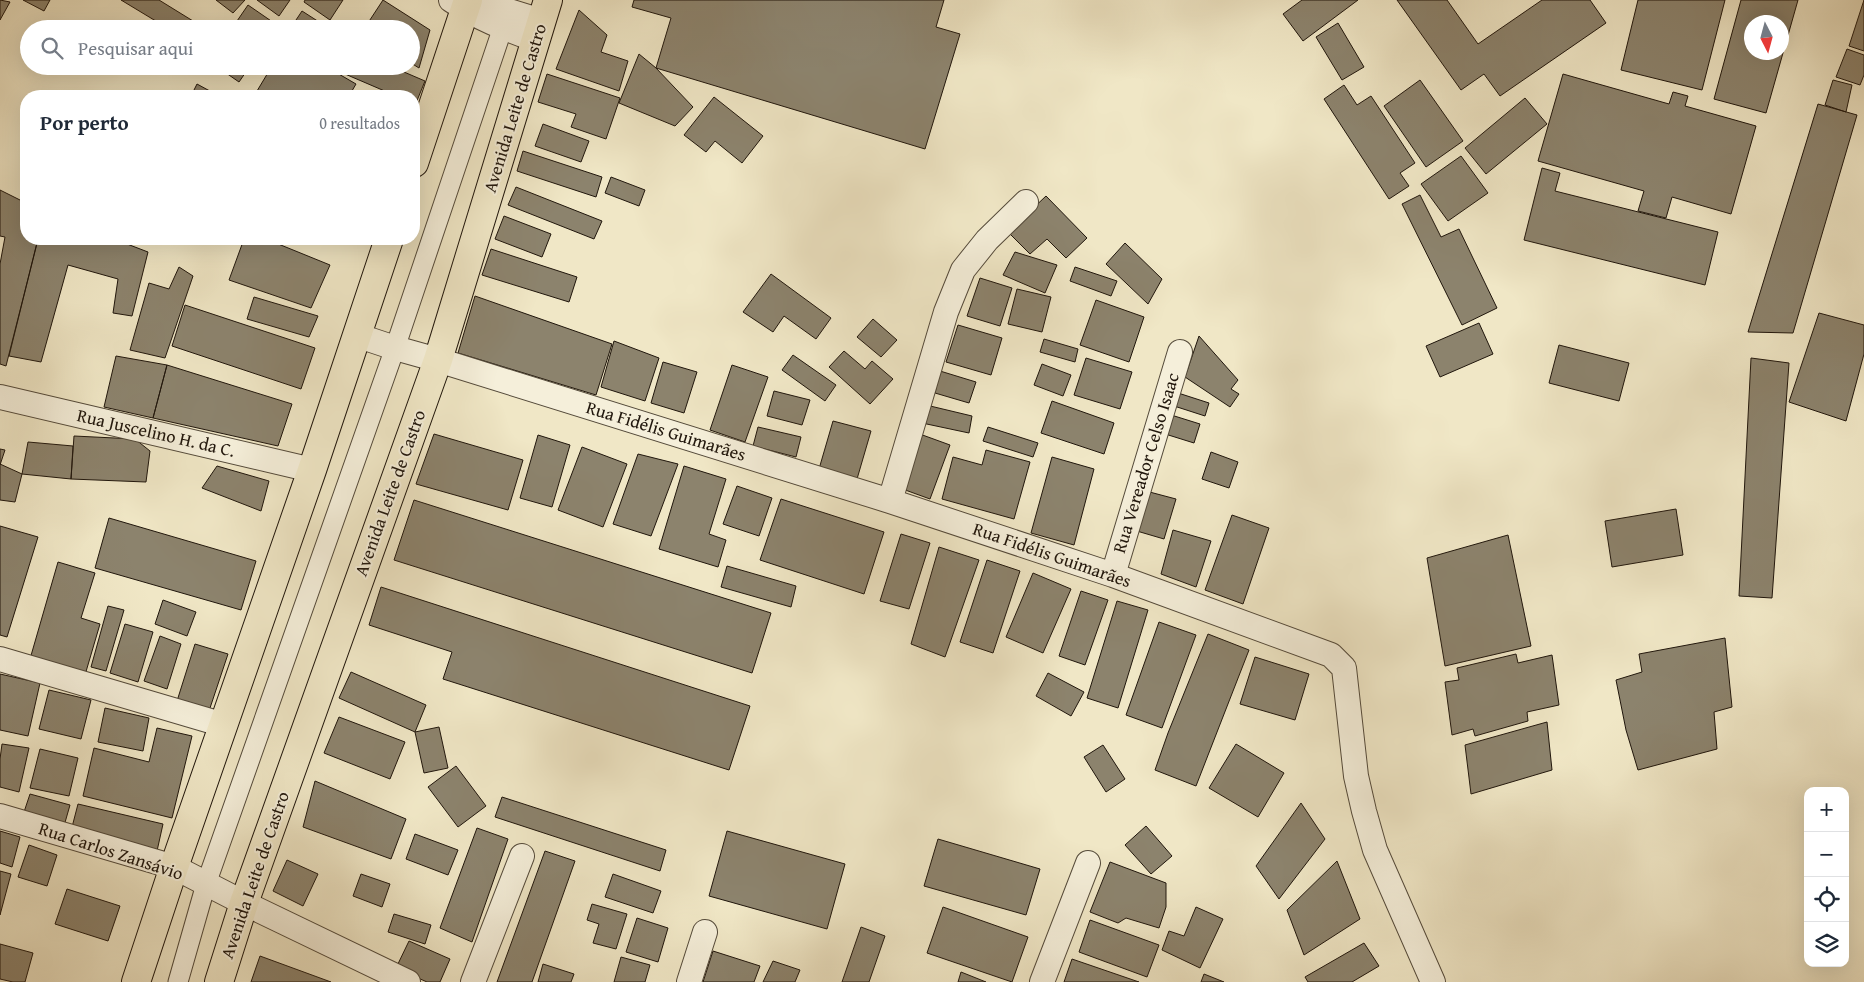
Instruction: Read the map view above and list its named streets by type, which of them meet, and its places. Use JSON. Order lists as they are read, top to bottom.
{
  "streets": {
    "highway": ["Avenida Leite de Castro"],
    "street": [
      "Rua Fidélis Guimarães",
      "Rua Juscelino H. da C.",
      "Rua Vereador Celso Isaac",
      "Rua Carlos Zansávio"
    ]
  },
  "crossings": [
    ["Avenida Leite de Castro", "Rua Fidélis Guimarães"],
    ["Avenida Leite de Castro", "Rua Carlos Zansávio"],
    ["Rua Fidélis Guimarães", "Rua Vereador Celso Isaac"]
  ],
  "north": "bottom",
  "page": {
    "search": "Pesquisar aqui",
    "heading": ["Por perto", "0 resultados"],
    "map_buttons": ["+", "−"]
  }
}
